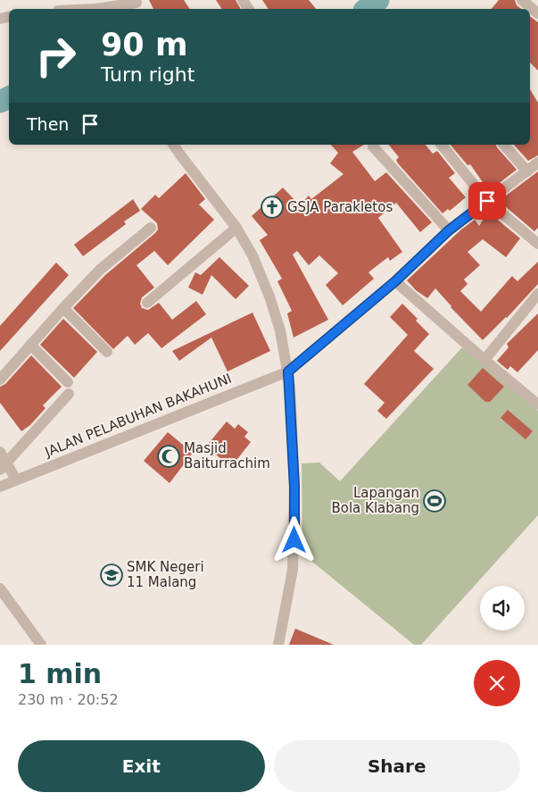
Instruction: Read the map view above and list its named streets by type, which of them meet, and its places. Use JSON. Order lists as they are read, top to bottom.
{
  "streets": {
    "street": ["JALAN PELABUHAN BAKAHUNI"]
  },
  "places": {
    "church": ["GSJA Parakletos"],
    "mosque": ["Masjid Baiturrachim"],
    "sports": ["Lapangan Bola Klabang"],
    "school or university": ["SMK Negeri 11 Malang"]
  },
  "page": {
    "turn": ["90 m", "Turn right"],
    "then": "Then",
    "heading": ["1 min", "230 m · 20:52"],
    "buttons": ["Exit", "Share"]
  }
}
